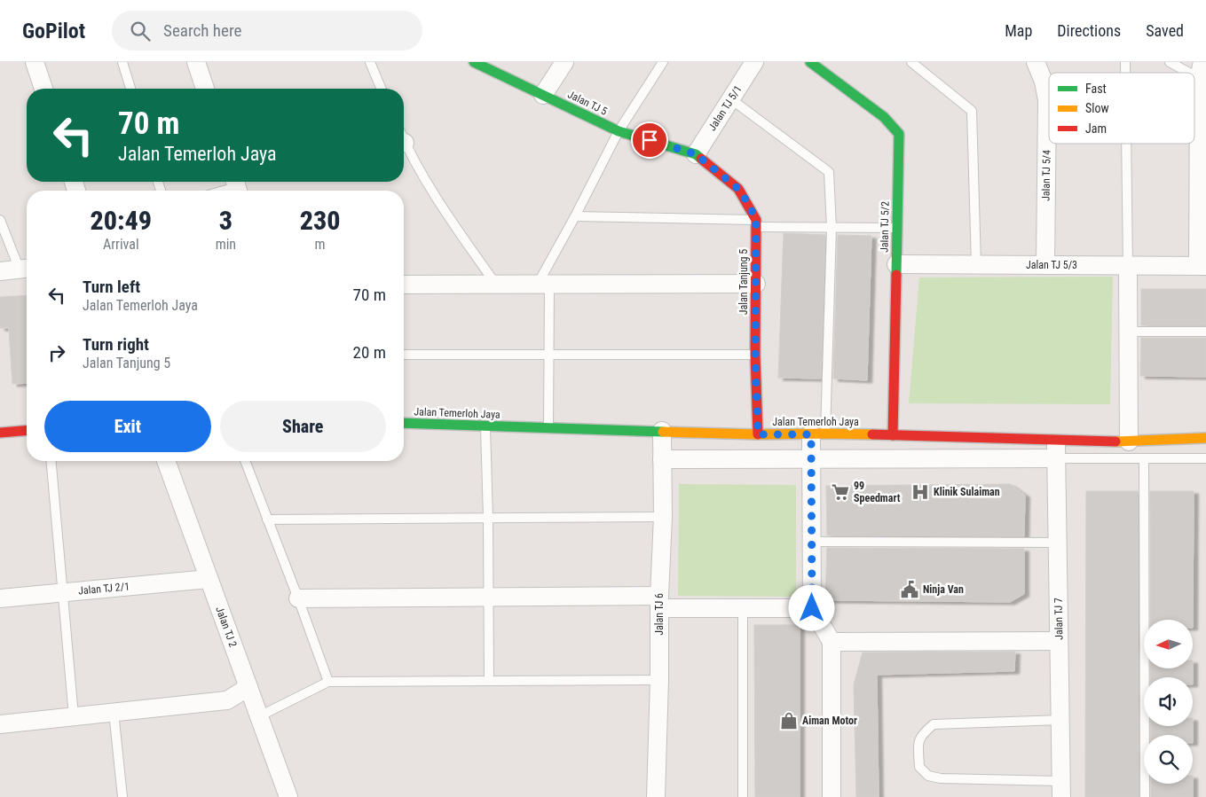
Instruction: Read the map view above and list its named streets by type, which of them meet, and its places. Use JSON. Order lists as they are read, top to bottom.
{
  "streets": {
    "street": [
      "Jalan TJ 5",
      "Jalan TJ 5/1",
      "Jalan TJ 5/4",
      "Jalan TJ 5/2",
      "Jalan TJ 5/3",
      "Jalan Tanjung 5",
      "Jalan Temerloh Jaya",
      "Jalan TJ 2/1",
      "Jalan TJ 6",
      "Jalan TJ 7",
      "Jalan TJ 2"
    ]
  },
  "crossings": [
    ["Jalan TJ 5", "Jalan TJ 5/1"],
    ["Jalan TJ 5", "Jalan Tanjung 5"],
    ["Jalan TJ 5/1", "Jalan Tanjung 5"],
    ["Jalan TJ 5/4", "Jalan TJ 5/3"],
    ["Jalan TJ 5/2", "Jalan TJ 5/3"],
    ["Jalan TJ 5/2", "Jalan Temerloh Jaya"],
    ["Jalan Tanjung 5", "Jalan Temerloh Jaya"],
    ["Jalan Temerloh Jaya", "Jalan TJ 6"],
    ["Jalan Temerloh Jaya", "Jalan TJ 7"],
    ["Jalan TJ 2/1", "Jalan TJ 2"]
  ],
  "places": {
    "supermarket": ["99 Speedmart"],
    "hospital": ["Klinik Sulaiman"],
    "public building": ["Ninja Van"],
    "shop": ["Aiman Motor"]
  },
  "legend": ["Fast", "Slow", "Jam"],
  "north": "left",
  "page": {
    "header": "GoPilot",
    "search": "Search here",
    "nav": ["Map", "Directions", "Saved"],
    "turn": ["70 m", "Jalan Temerloh Jaya"],
    "eta": [
      "20:49",
      "Arrival",
      "3",
      "min",
      "230",
      "m"
    ],
    "list": [
      {
        "name": "Turn left",
        "note": "Jalan Temerloh Jaya",
        "value": "70 m"
      },
      {
        "name": "Turn right",
        "note": "Jalan Tanjung 5",
        "value": "20 m"
      }
    ],
    "buttons": ["Exit", "Share"]
  }
}
